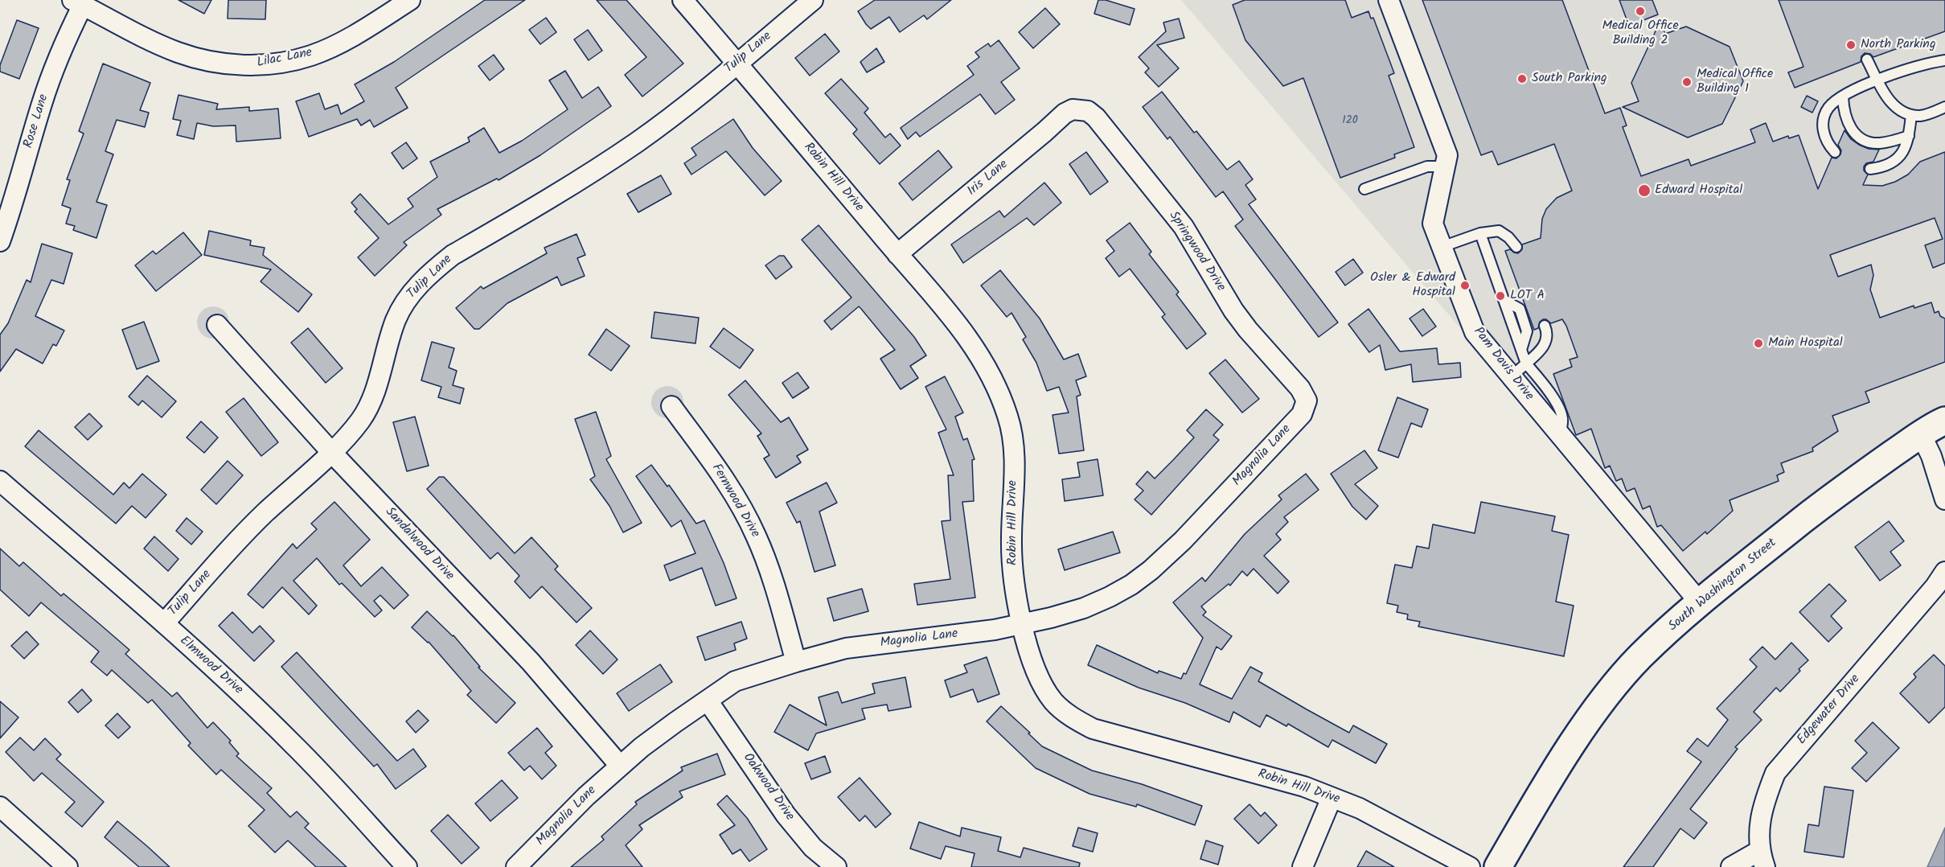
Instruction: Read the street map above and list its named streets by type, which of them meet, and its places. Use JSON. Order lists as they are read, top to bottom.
{
  "streets": {
    "main road": ["South Washington Street"],
    "street": [
      "Tulip Lane",
      "Lilac Lane",
      "Rose Lane",
      "Robin Hill Drive",
      "Iris Lane",
      "Springwood Drive",
      "Pam Davis Drive",
      "Magnolia Lane",
      "Fernwood Drive",
      "Sandalwood Drive",
      "Elmwood Drive",
      "Edgewater Drive",
      "Oakwood Drive"
    ]
  },
  "crossings": [
    ["Tulip Lane", "Robin Hill Drive"],
    ["Tulip Lane", "Sandalwood Drive"],
    ["Tulip Lane", "Elmwood Drive"],
    ["Lilac Lane", "Rose Lane"],
    ["Robin Hill Drive", "Iris Lane"],
    ["Robin Hill Drive", "Magnolia Lane"],
    ["Iris Lane", "Springwood Drive"],
    ["Springwood Drive", "Magnolia Lane"],
    ["Pam Davis Drive", "South Washington Street"],
    ["Magnolia Lane", "Fernwood Drive"],
    ["Magnolia Lane", "Sandalwood Drive"],
    ["Magnolia Lane", "Oakwood Drive"]
  ],
  "places": [
    "Medical Office Building 2",
    "North Parking",
    "South Parking",
    "Medical Office Building 1",
    "Edward Hospital",
    "Osler & Edward Hospital",
    "LOT A",
    "Main Hospital"
  ],
  "house_numbers": ["120"]
}
